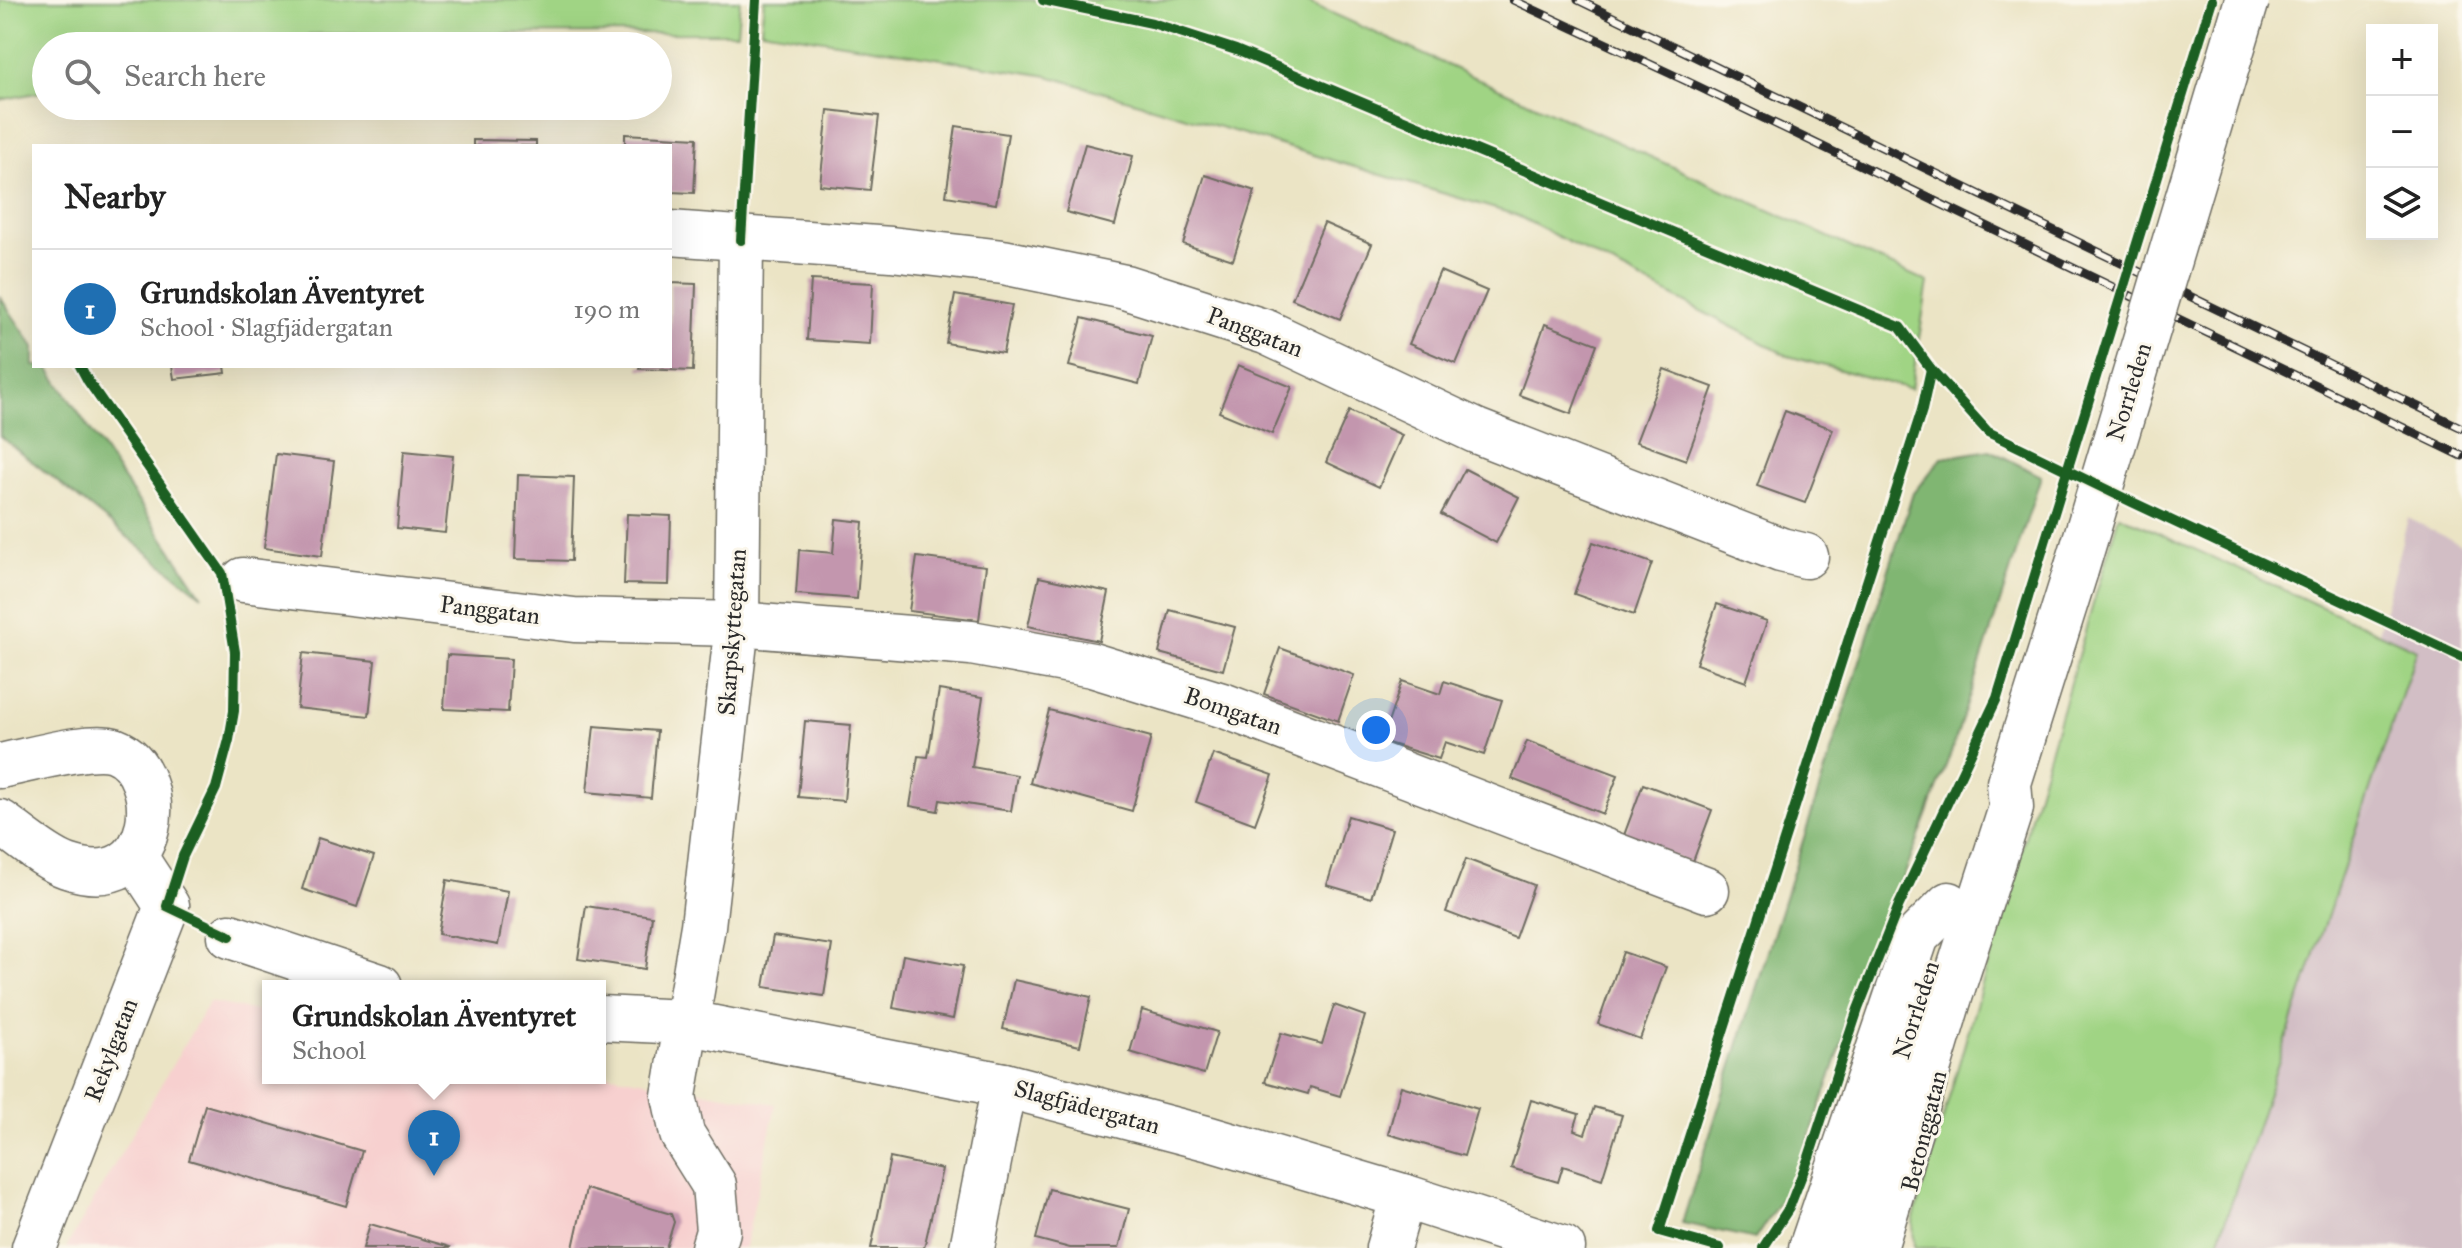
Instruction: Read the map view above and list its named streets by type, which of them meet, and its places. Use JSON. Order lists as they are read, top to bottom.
{
  "streets": {
    "street": [
      "Panggatan",
      "Norrleden",
      "Skarpskyttegatan",
      "Bomgatan",
      "Rekylgatan",
      "Slagfjädergatan",
      "Betonggatan"
    ]
  },
  "crossings": [
    ["Panggatan", "Skarpskyttegatan"],
    ["Panggatan", "Bomgatan"],
    ["Norrleden", "Betonggatan"],
    ["Skarpskyttegatan", "Bomgatan"],
    ["Skarpskyttegatan", "Slagfjädergatan"]
  ],
  "page": {
    "map_buttons": ["+", "−"],
    "search": "Search here",
    "heading": "Nearby",
    "list": [
      {
        "mark": "1",
        "name": "Grundskolan Äventyret",
        "note": "School · Slagfjädergatan",
        "value": "190 m"
      }
    ],
    "popup": ["Grundskolan Äventyret", "School"],
    "pins": "1"
  }
}
